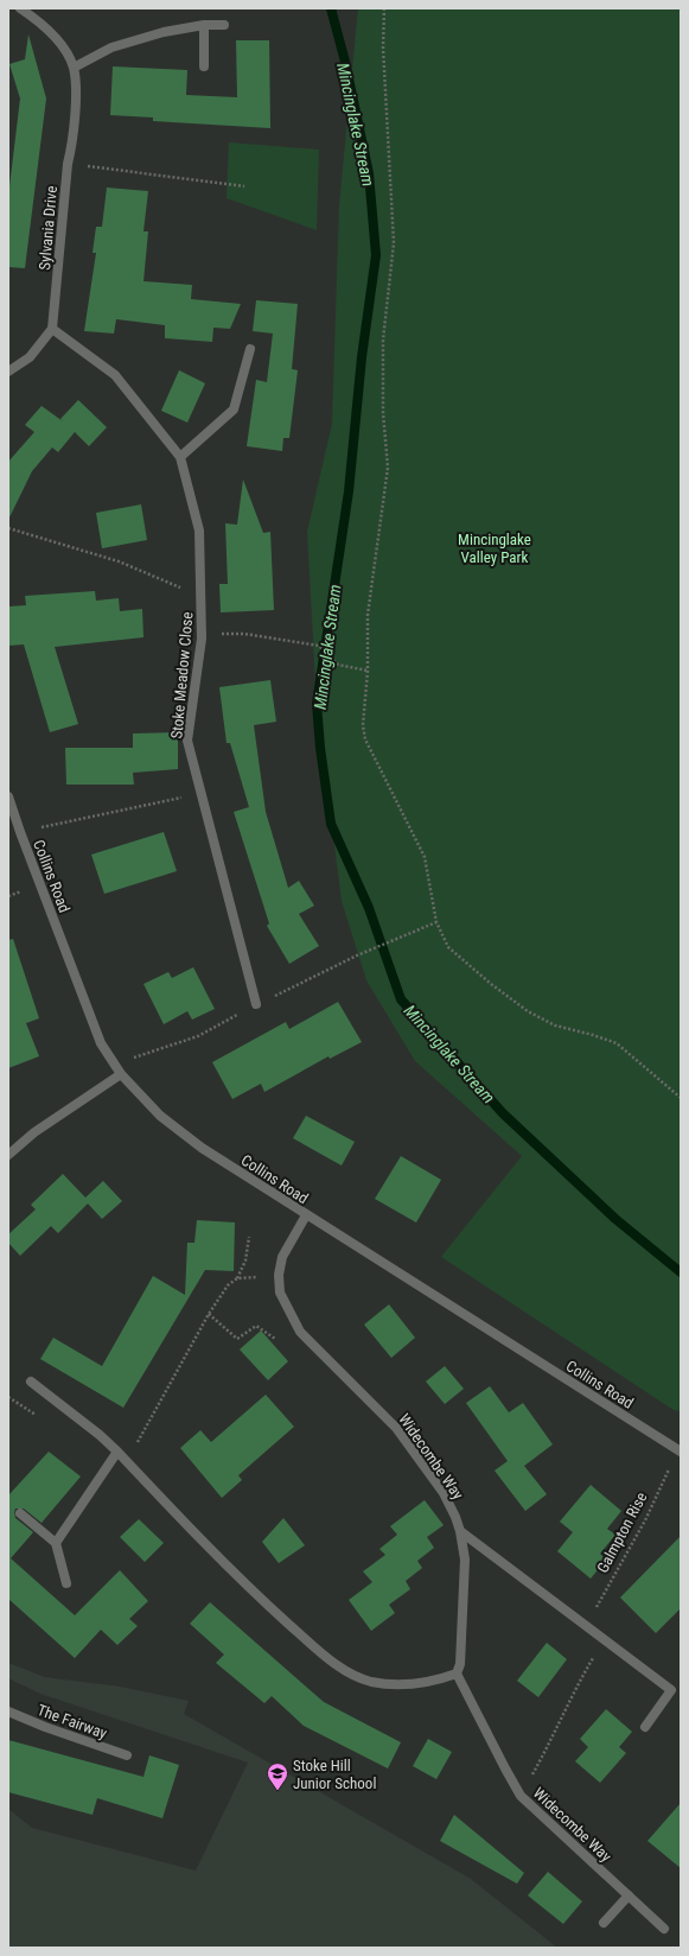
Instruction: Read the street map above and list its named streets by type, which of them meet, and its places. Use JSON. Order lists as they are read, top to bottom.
{
  "streets": {
    "street": [
      "Sylvania Drive",
      "Stoke Meadow Close",
      "Collins Road",
      "Widecombe Way",
      "The Fairway"
    ],
    "path": ["Galmpton Rise"]
  },
  "crossings": [
    ["Sylvania Drive", "Stoke Meadow Close"],
    ["Collins Road", "Widecombe Way"],
    ["Collins Road", "Galmpton Rise"]
  ],
  "water": ["Mincinglake Stream"],
  "parks": ["Mincinglake Valley Park"],
  "places": {
    "school or university": ["Stoke Hill Junior School"]
  }
}
